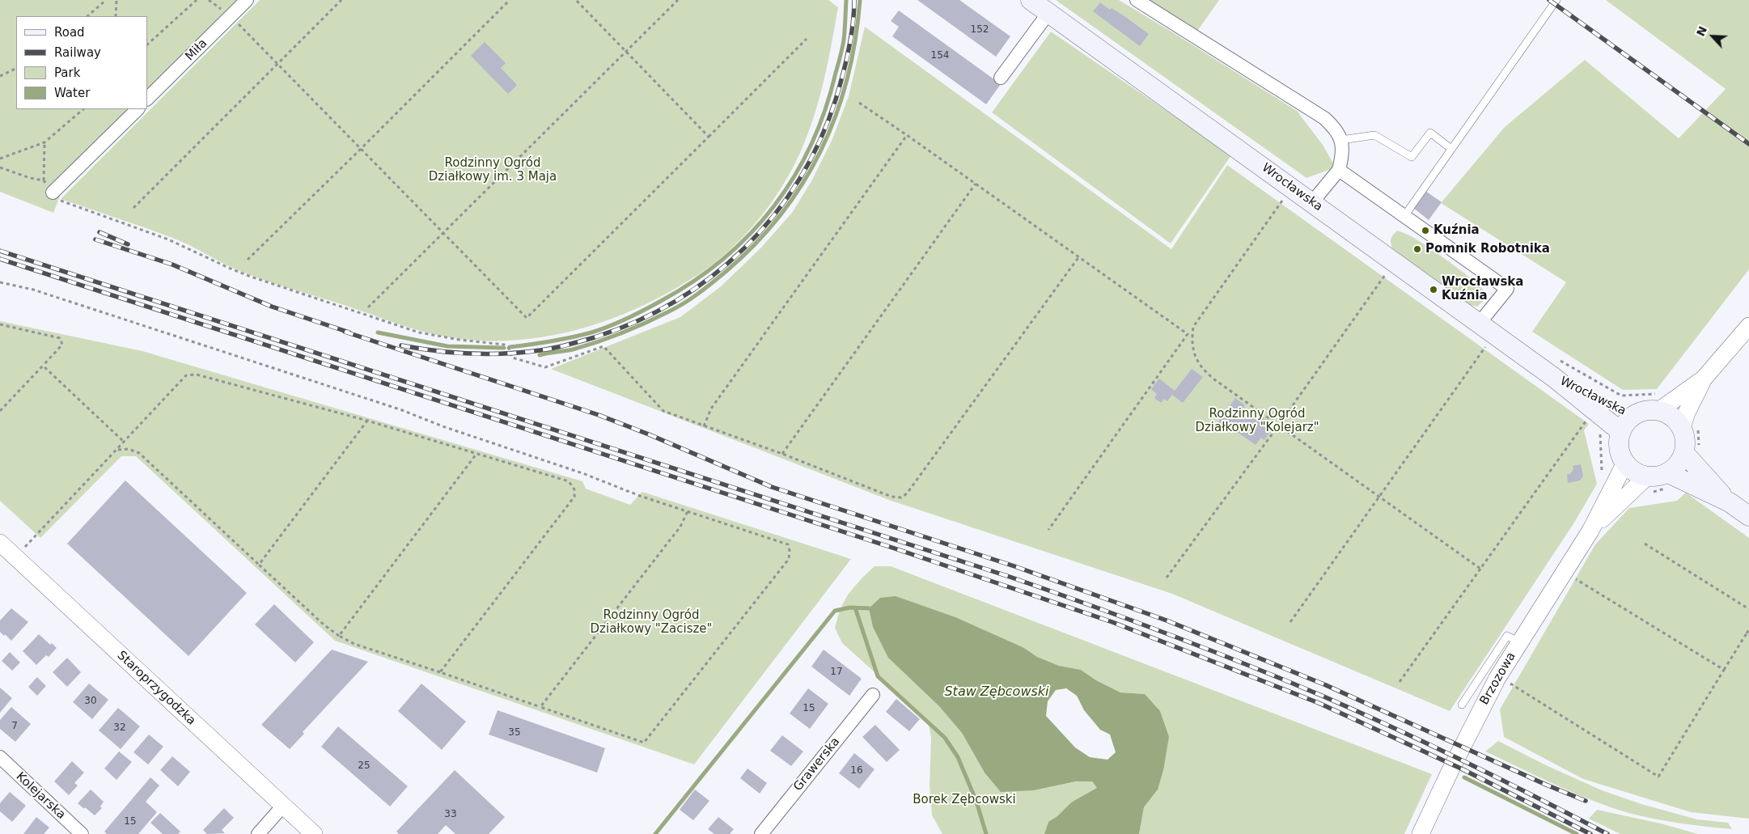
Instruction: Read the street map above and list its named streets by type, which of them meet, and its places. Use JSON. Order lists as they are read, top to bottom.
{
  "streets": {
    "main road": ["Wrocławska"],
    "street": [
      "Miła",
      "Brzozowa",
      "Staroprzygodzka",
      "Grawerska",
      "Kolejarska"
    ]
  },
  "crossings": [
    ["Wrocławska", "Brzozowa"]
  ],
  "water": ["Staw Zębcowski"],
  "parks": [
    "Rodzinny Ogród Działkowy im. 3 Maja",
    "Rodzinny Ogród Działkowy \"Kolejarz\"",
    "Rodzinny Ogród Działkowy \"Zacisze\"",
    "Borek Zębcowski"
  ],
  "places": ["Kuźnia", "Pomnik Robotnika", "Wrocławska Kuźnia"],
  "house_numbers": [
    "152",
    "154",
    "17",
    "30",
    "15",
    "7",
    "32",
    "35",
    "25",
    "16",
    "33",
    "15"
  ],
  "legend": [
    "Road",
    "Railway",
    "Park",
    "Water"
  ],
  "north": "top left"
}
